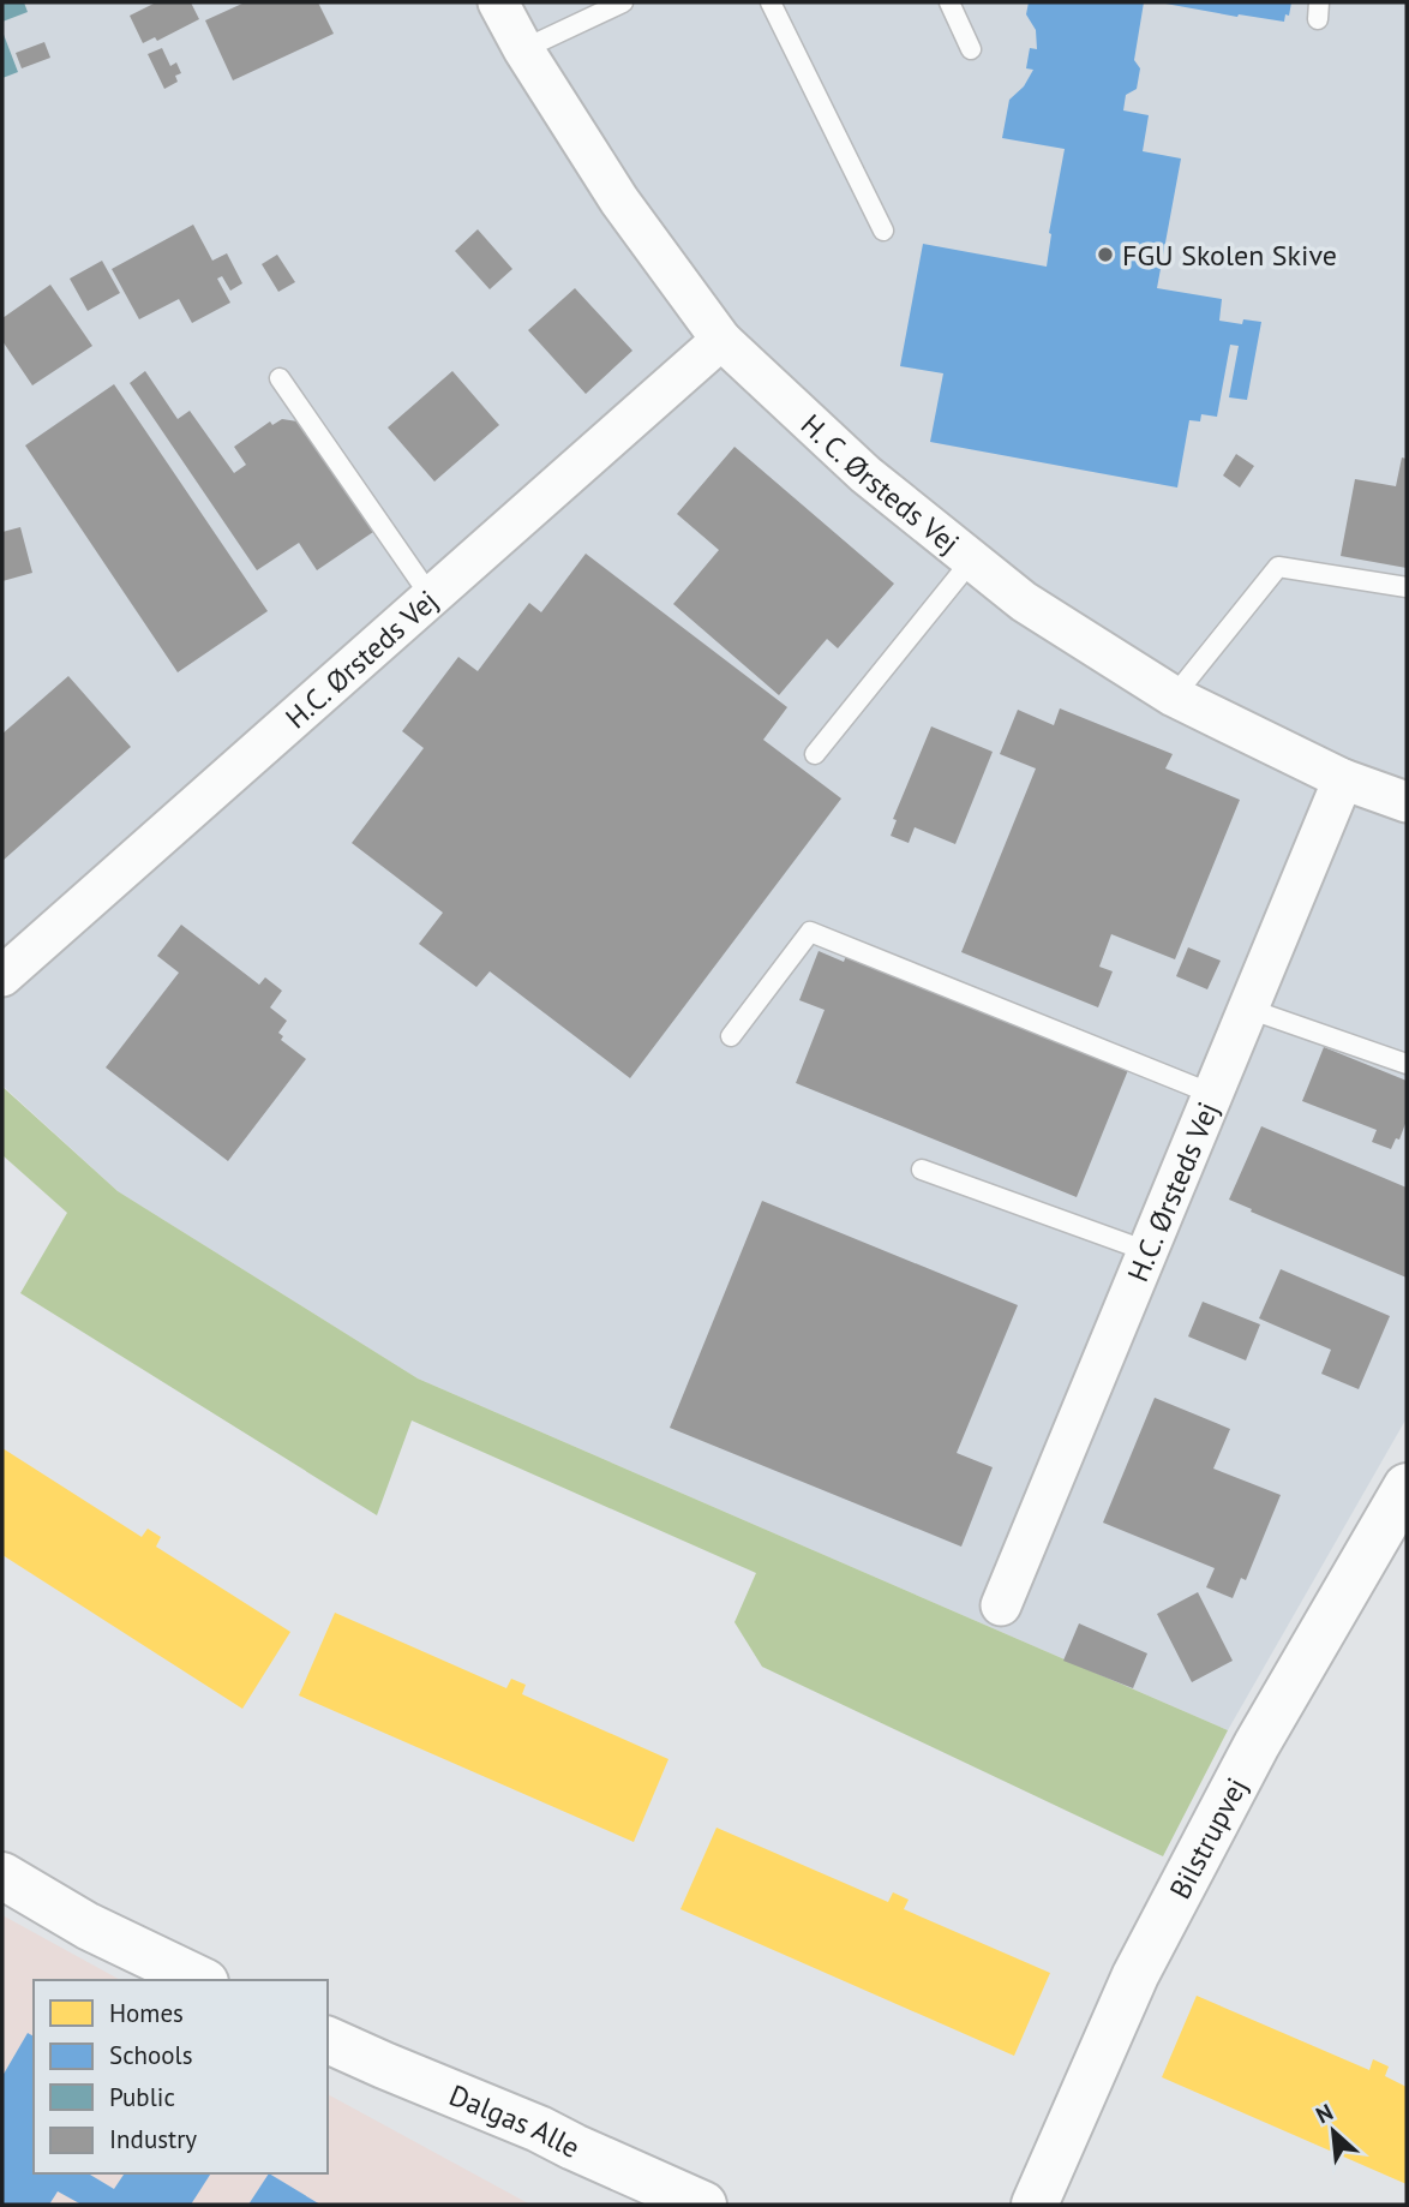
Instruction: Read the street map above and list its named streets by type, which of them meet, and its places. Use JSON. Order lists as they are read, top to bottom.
{
  "streets": {
    "street": [
      "H. C. Ørsteds Vej",
      "H.C. Ørsteds Vej",
      "Bilstrupvej",
      "Dalgas Alle"
    ]
  },
  "crossings": [
    ["H. C. Ørsteds Vej", "H.C. Ørsteds Vej"]
  ],
  "places": ["FGU Skolen Skive"],
  "legend": [
    "Homes",
    "Schools",
    "Public",
    "Industry"
  ],
  "north": "top left"
}
